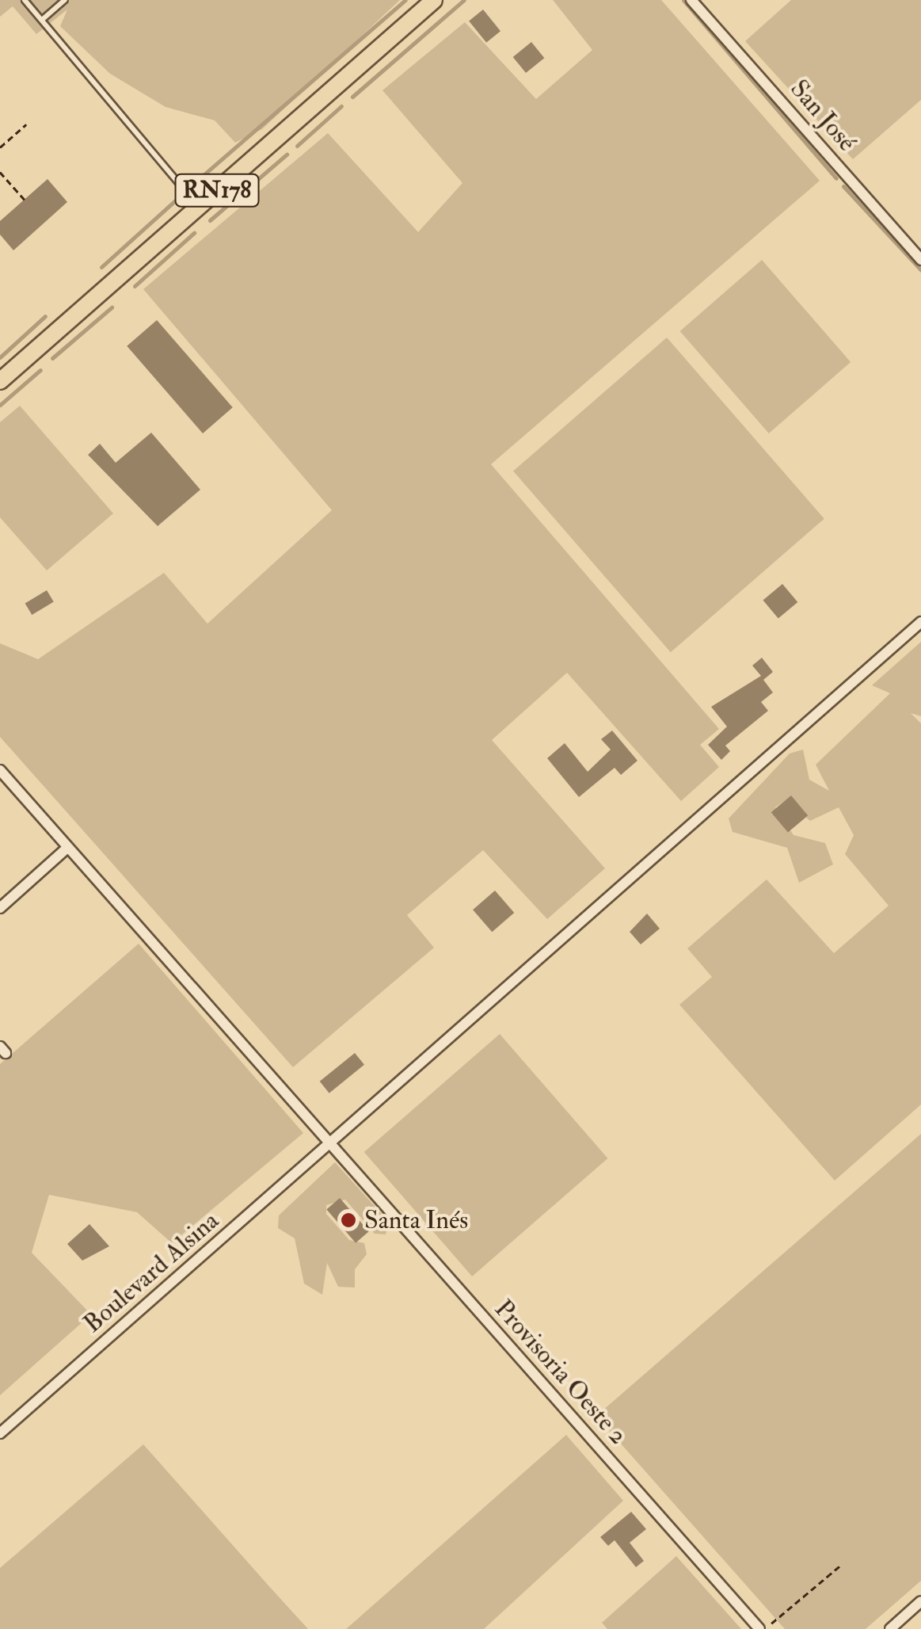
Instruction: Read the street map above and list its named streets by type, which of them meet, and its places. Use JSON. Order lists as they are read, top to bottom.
{
  "streets": {
    "main road": ["RN178"],
    "street": ["San José", "Boulevard Alsina", "Provisoria Oeste 2"]
  },
  "crossings": [
    ["Boulevard Alsina", "Provisoria Oeste 2"]
  ],
  "places": ["Santa Inés"]
}
